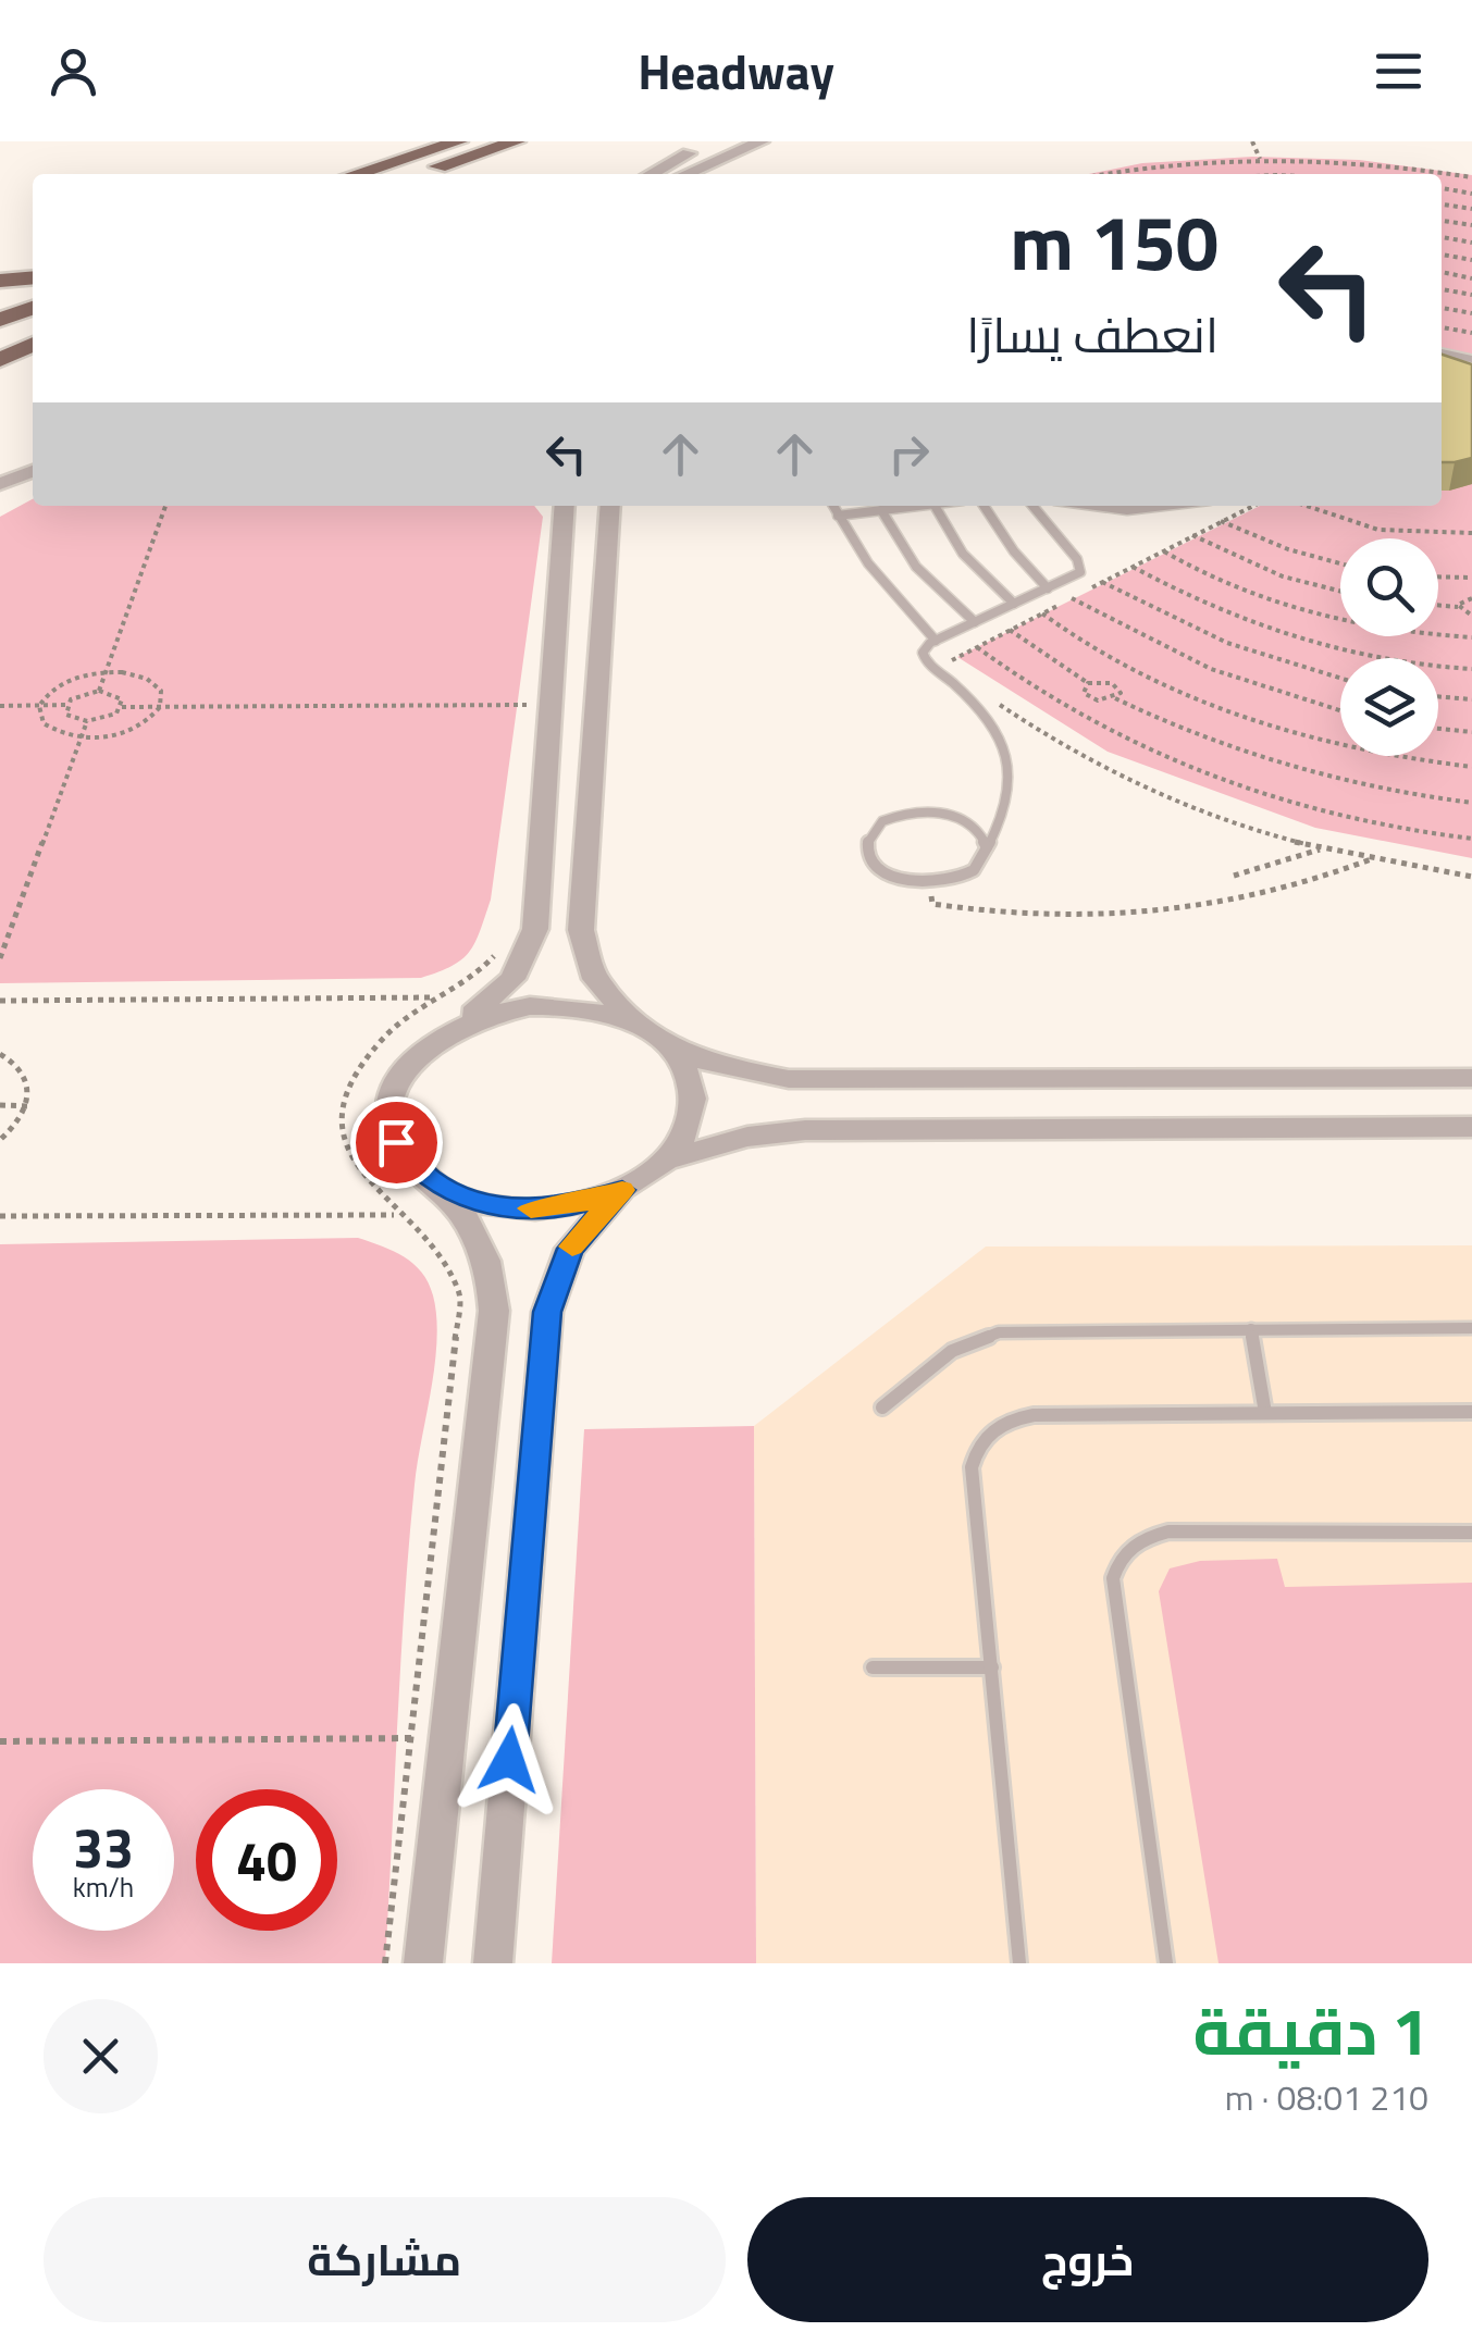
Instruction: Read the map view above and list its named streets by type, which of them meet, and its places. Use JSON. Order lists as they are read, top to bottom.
{
  "page": {
    "header": "Headway",
    "turn": ["150 m", "انعطف يسارًا"],
    "speed": "33 km/h",
    "limit": "40",
    "heading": ["1 دقيقة", "210 m · 08:01"],
    "buttons": ["خروج", "مشاركة"]
  }
}
